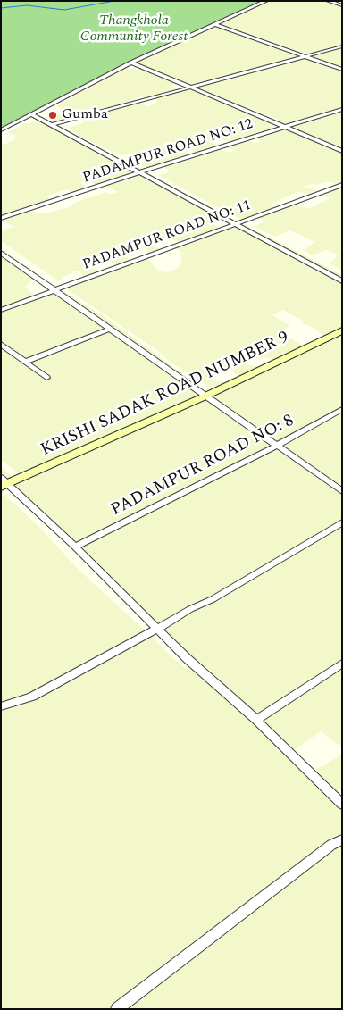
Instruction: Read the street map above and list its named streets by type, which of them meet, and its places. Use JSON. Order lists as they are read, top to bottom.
{
  "streets": {
    "street": [
      "PADAMPUR ROAD NO: 12",
      "PADAMPUR ROAD NO: 11",
      "KRISHI SADAK ROAD NUMBER 9",
      "PADAMPUR ROAD NO: 8"
    ]
  },
  "parks": ["Thangkhola Community Forest"],
  "places": ["Gumba"]
}
